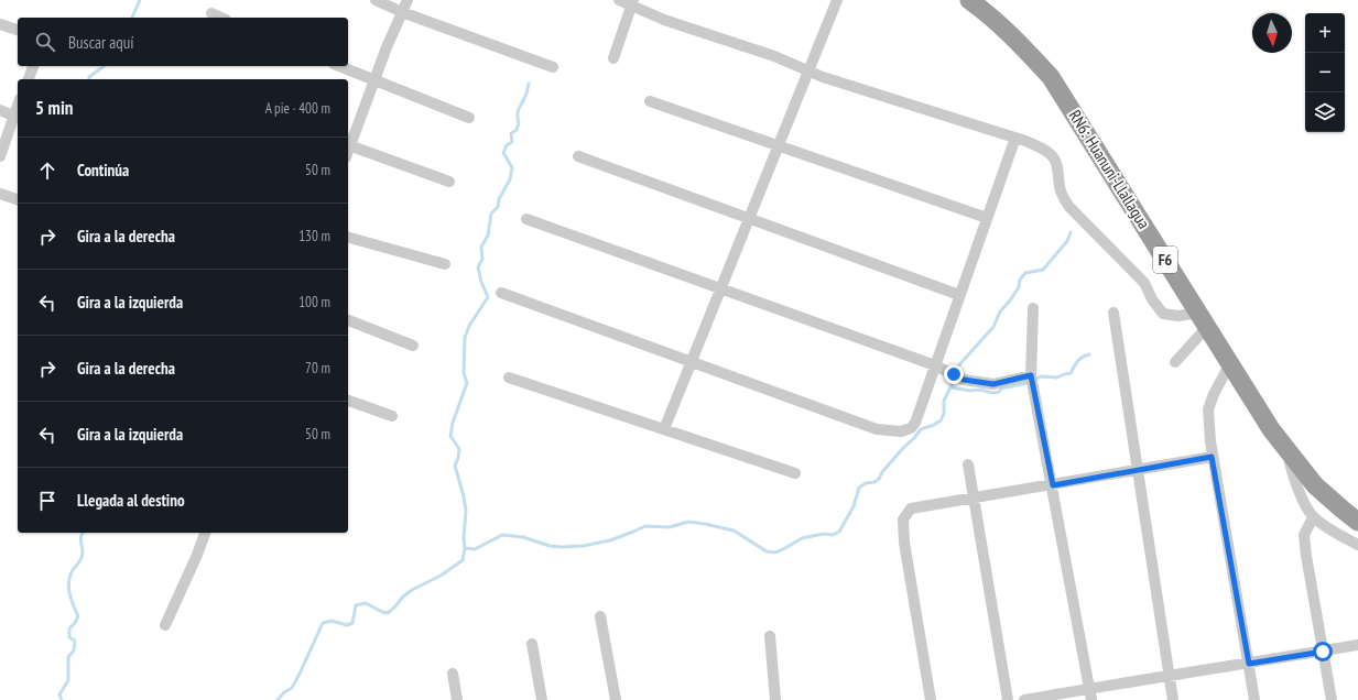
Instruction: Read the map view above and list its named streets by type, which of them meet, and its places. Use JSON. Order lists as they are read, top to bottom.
{
  "streets": {
    "highway": ["RN6: Huanuni-Llallagua", "F6"]
  },
  "north": "bottom",
  "page": {
    "map_buttons": ["+", "−"],
    "search": "Buscar aquí",
    "heading": ["5 min", "A pie · 400 m"],
    "list": [
      ["Continúa", "50 m"],
      ["Gira a la derecha", "130 m"],
      ["Gira a la izquierda", "100 m"],
      ["Gira a la derecha", "70 m"],
      ["Gira a la izquierda", "50 m"],
      "Llegada al destino"
    ]
  }
}
